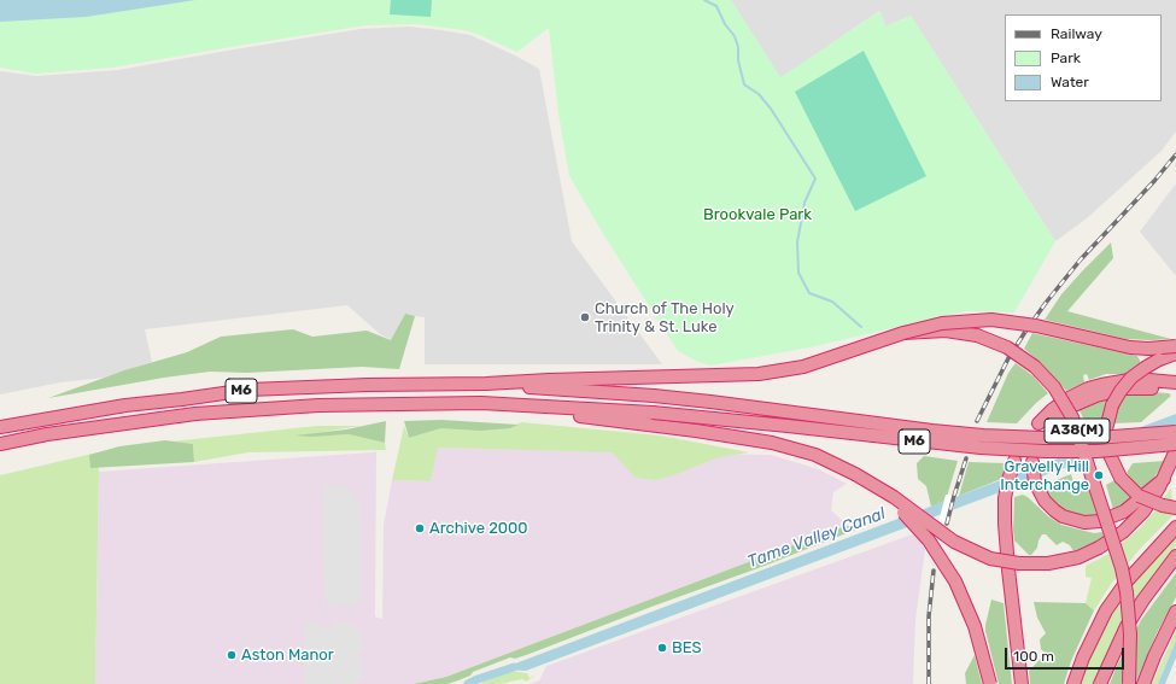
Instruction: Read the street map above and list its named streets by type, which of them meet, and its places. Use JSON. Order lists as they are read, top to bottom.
{
  "streets": {
    "highway": ["M6", "A38(M)"]
  },
  "crossings": [
    ["M6", "A38(M)"]
  ],
  "water": ["Tame Valley Canal"],
  "parks": ["Brookvale Park"],
  "places": [
    "Church of The Holy Trinity & St. Luke",
    "Gravelly Hill Interchange",
    "Archive 2000",
    "BES",
    "Aston Manor"
  ],
  "legend": ["Railway", "Park", "Water"],
  "scale_bar": "100 m"
}
